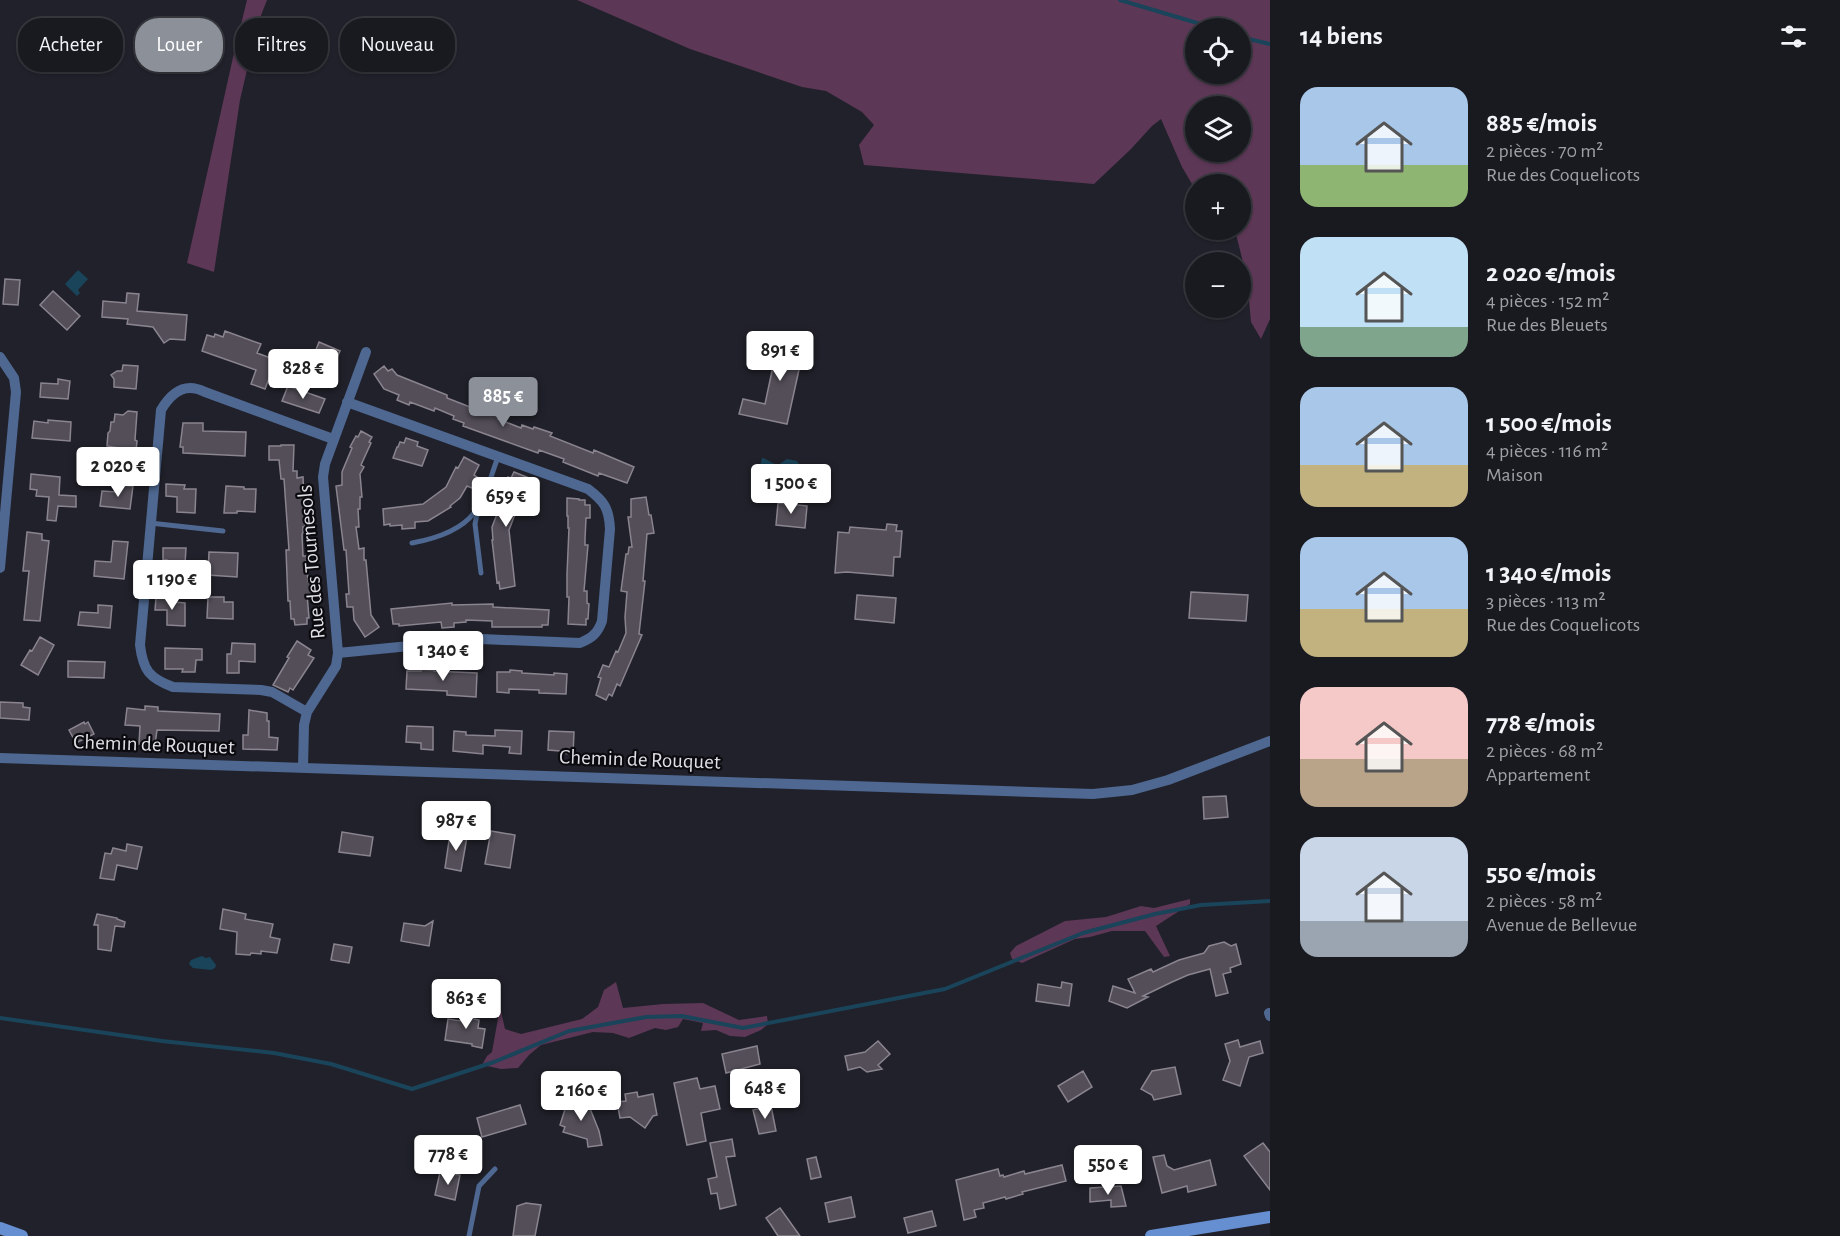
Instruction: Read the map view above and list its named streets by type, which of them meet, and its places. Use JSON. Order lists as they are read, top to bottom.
{
  "streets": {
    "street": ["Rue des Tournesols", "Chemin de Rouquet"]
  },
  "crossings": [
    ["Rue des Tournesols", "Chemin de Rouquet"]
  ],
  "page": {
    "heading": "14 biens",
    "map_buttons": ["+", "−"],
    "chip": [
      "Acheter",
      "Louer",
      "Filtres",
      "Nouveau"
    ],
    "list": [
      {
        "name": "885 €/mois",
        "note": "2 pièces · 70 m² · Rue des Coquelicots"
      },
      {
        "name": "2 020 €/mois",
        "note": "4 pièces · 152 m² · Rue des Bleuets"
      },
      {
        "name": "1 500 €/mois",
        "note": "4 pièces · 116 m² · Maison"
      },
      {
        "name": "1 340 €/mois",
        "note": "3 pièces · 113 m² · Rue des Coquelicots"
      },
      {
        "name": "778 €/mois",
        "note": "2 pièces · 68 m² · Appartement"
      },
      {
        "name": "550 €/mois",
        "note": "2 pièces · 58 m² · Avenue de Bellevue"
      }
    ],
    "price": [
      "891 €",
      "828 €",
      "885 €",
      "2 020 €",
      "1 500 €",
      "659 €",
      "1 190 €",
      "1 340 €",
      "987 €",
      "863 €",
      "648 €",
      "2 160 €",
      "778 €",
      "550 €"
    ]
  }
}
